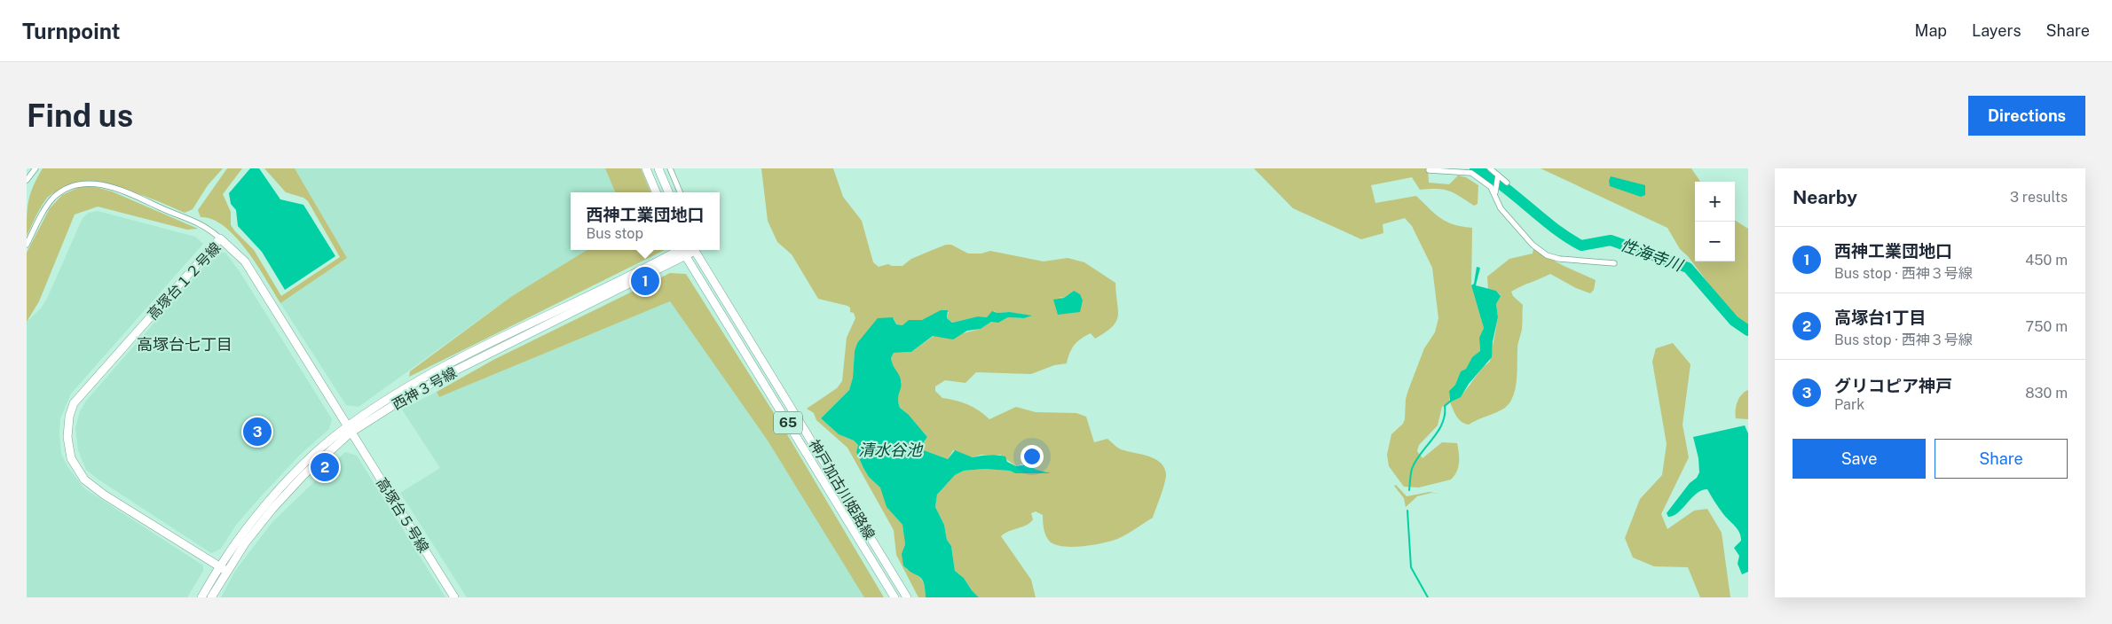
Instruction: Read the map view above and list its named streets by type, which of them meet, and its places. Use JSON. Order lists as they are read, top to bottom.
{
  "streets": {
    "street": [
      "高塚台１２号線",
      "西神３号線",
      "65",
      "神戸加古川姫路線",
      "高塚台５号線"
    ]
  },
  "crossings": [
    ["高塚台１２号線", "西神３号線"],
    ["高塚台１２号線", "高塚台５号線"],
    ["西神３号線", "神戸加古川姫路線"],
    ["西神３号線", "高塚台５号線"]
  ],
  "districts": ["高塚台七丁目"],
  "water": ["性海寺川", "清水谷池"],
  "page": {
    "header": "Turnpoint",
    "nav": ["Map", "Layers", "Share"],
    "buttons": [
      "Directions",
      ["Save", "Share"]
    ],
    "title": "Find us",
    "heading": ["Nearby", "3 results"],
    "map_buttons": ["+", "−"],
    "popup": ["西神工業団地口", "Bus stop"],
    "list": [
      {
        "mark": "1",
        "name": "西神工業団地口",
        "note": "Bus stop · 西神３号線",
        "value": "450 m"
      },
      {
        "mark": "2",
        "name": "高塚台1丁目",
        "note": "Bus stop · 西神３号線",
        "value": "750 m"
      },
      {
        "mark": "3",
        "name": "グリコピア神戸",
        "note": "Park",
        "value": "830 m"
      }
    ],
    "pins": ["1", "3", "2"]
  }
}
